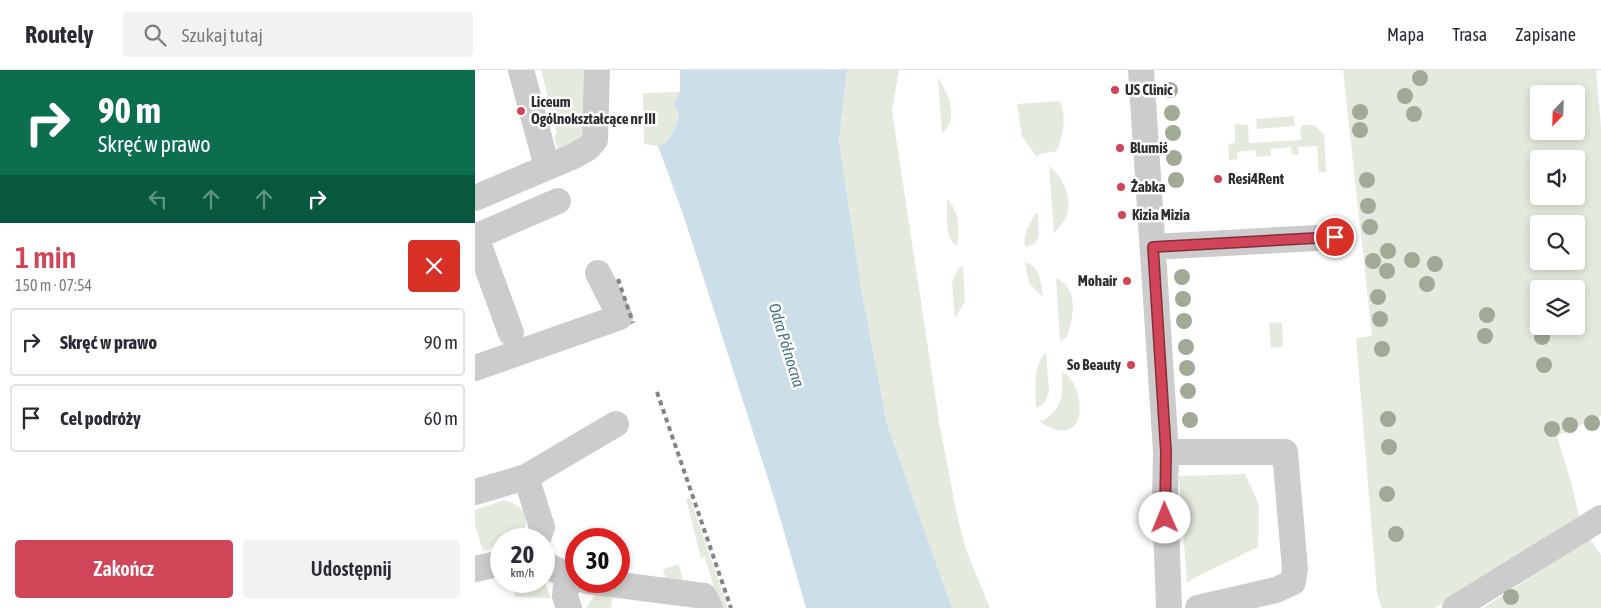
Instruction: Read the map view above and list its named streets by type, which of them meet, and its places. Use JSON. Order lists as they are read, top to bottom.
{
  "water": ["Odra Północna"],
  "places": [
    "US Clinic",
    "Liceum Ogólnokształcące nr III",
    "Blumiś",
    "Resi4Rent",
    "Żabka",
    "Kizia Mizia",
    "Mohair",
    "So Beauty"
  ],
  "north": "bottom left",
  "page": {
    "header": "Routely",
    "search": "Szukaj tutaj",
    "nav": ["Mapa", "Trasa", "Zapisane"],
    "turn": ["90 m", "Skręć w prawo"],
    "heading": ["1 min", "150 m · 07:54"],
    "list": [
      {
        "name": "Skręć w prawo",
        "value": "90 m"
      },
      {
        "name": "Cel podróży",
        "value": "60 m"
      }
    ],
    "speed": "20 km/h",
    "limit": "30",
    "buttons": ["Zakończ", "Udostępnij"]
  }
}
